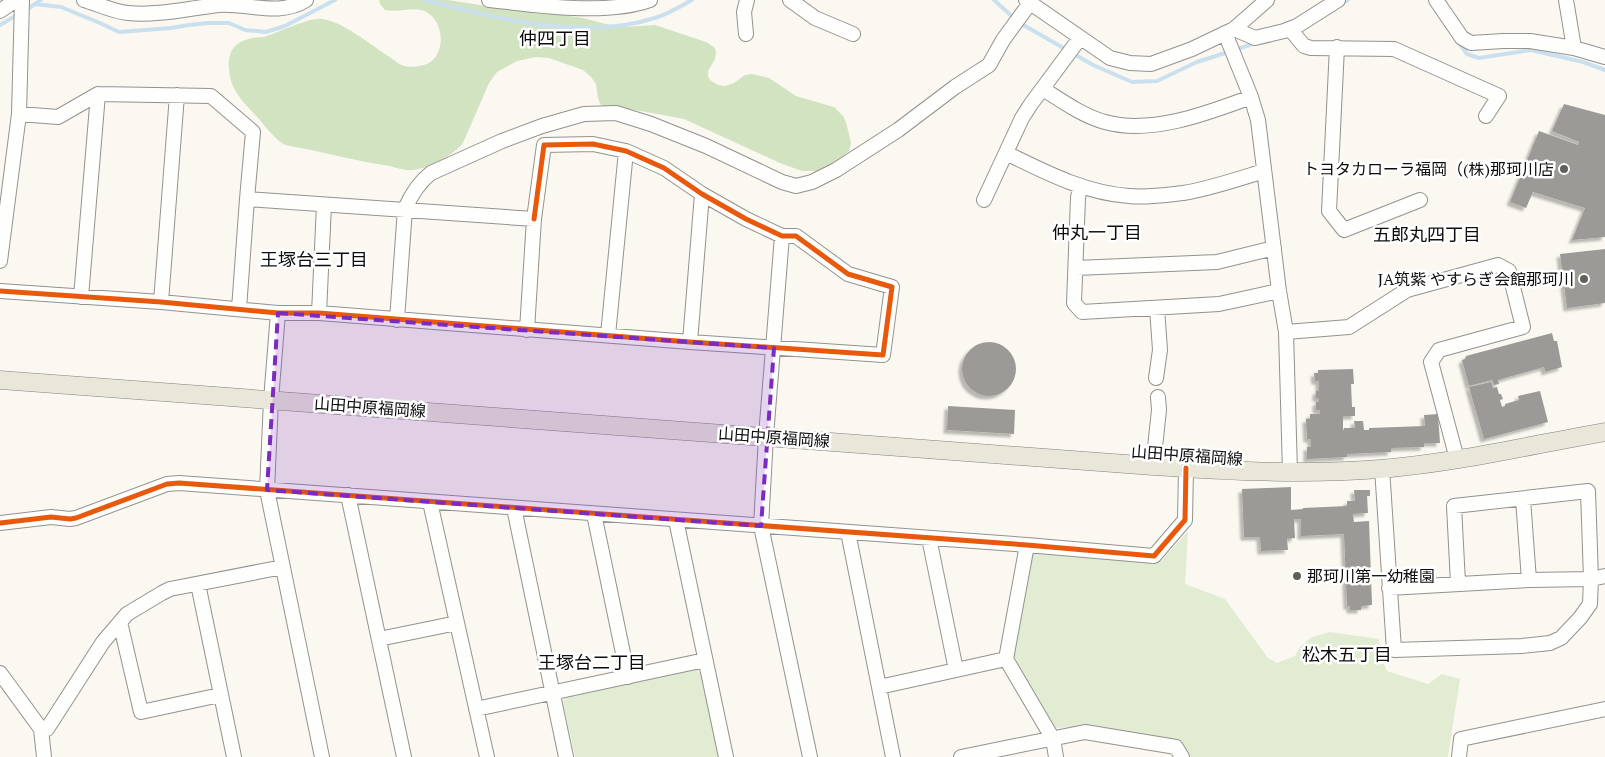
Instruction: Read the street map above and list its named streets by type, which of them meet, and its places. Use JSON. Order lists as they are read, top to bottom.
{
  "streets": {
    "main road": ["山田中原福岡線"]
  },
  "districts": [
    "仲四丁目",
    "仲丸一丁目",
    "五郎丸四丁目",
    "王塚台三丁目",
    "松木五丁目",
    "王塚台二丁目"
  ],
  "places": ["トヨタカローラ福岡（(株)那珂川店", "JA筑紫 やすらぎ会館那珂川", "那珂川第一幼稚園"]
}
